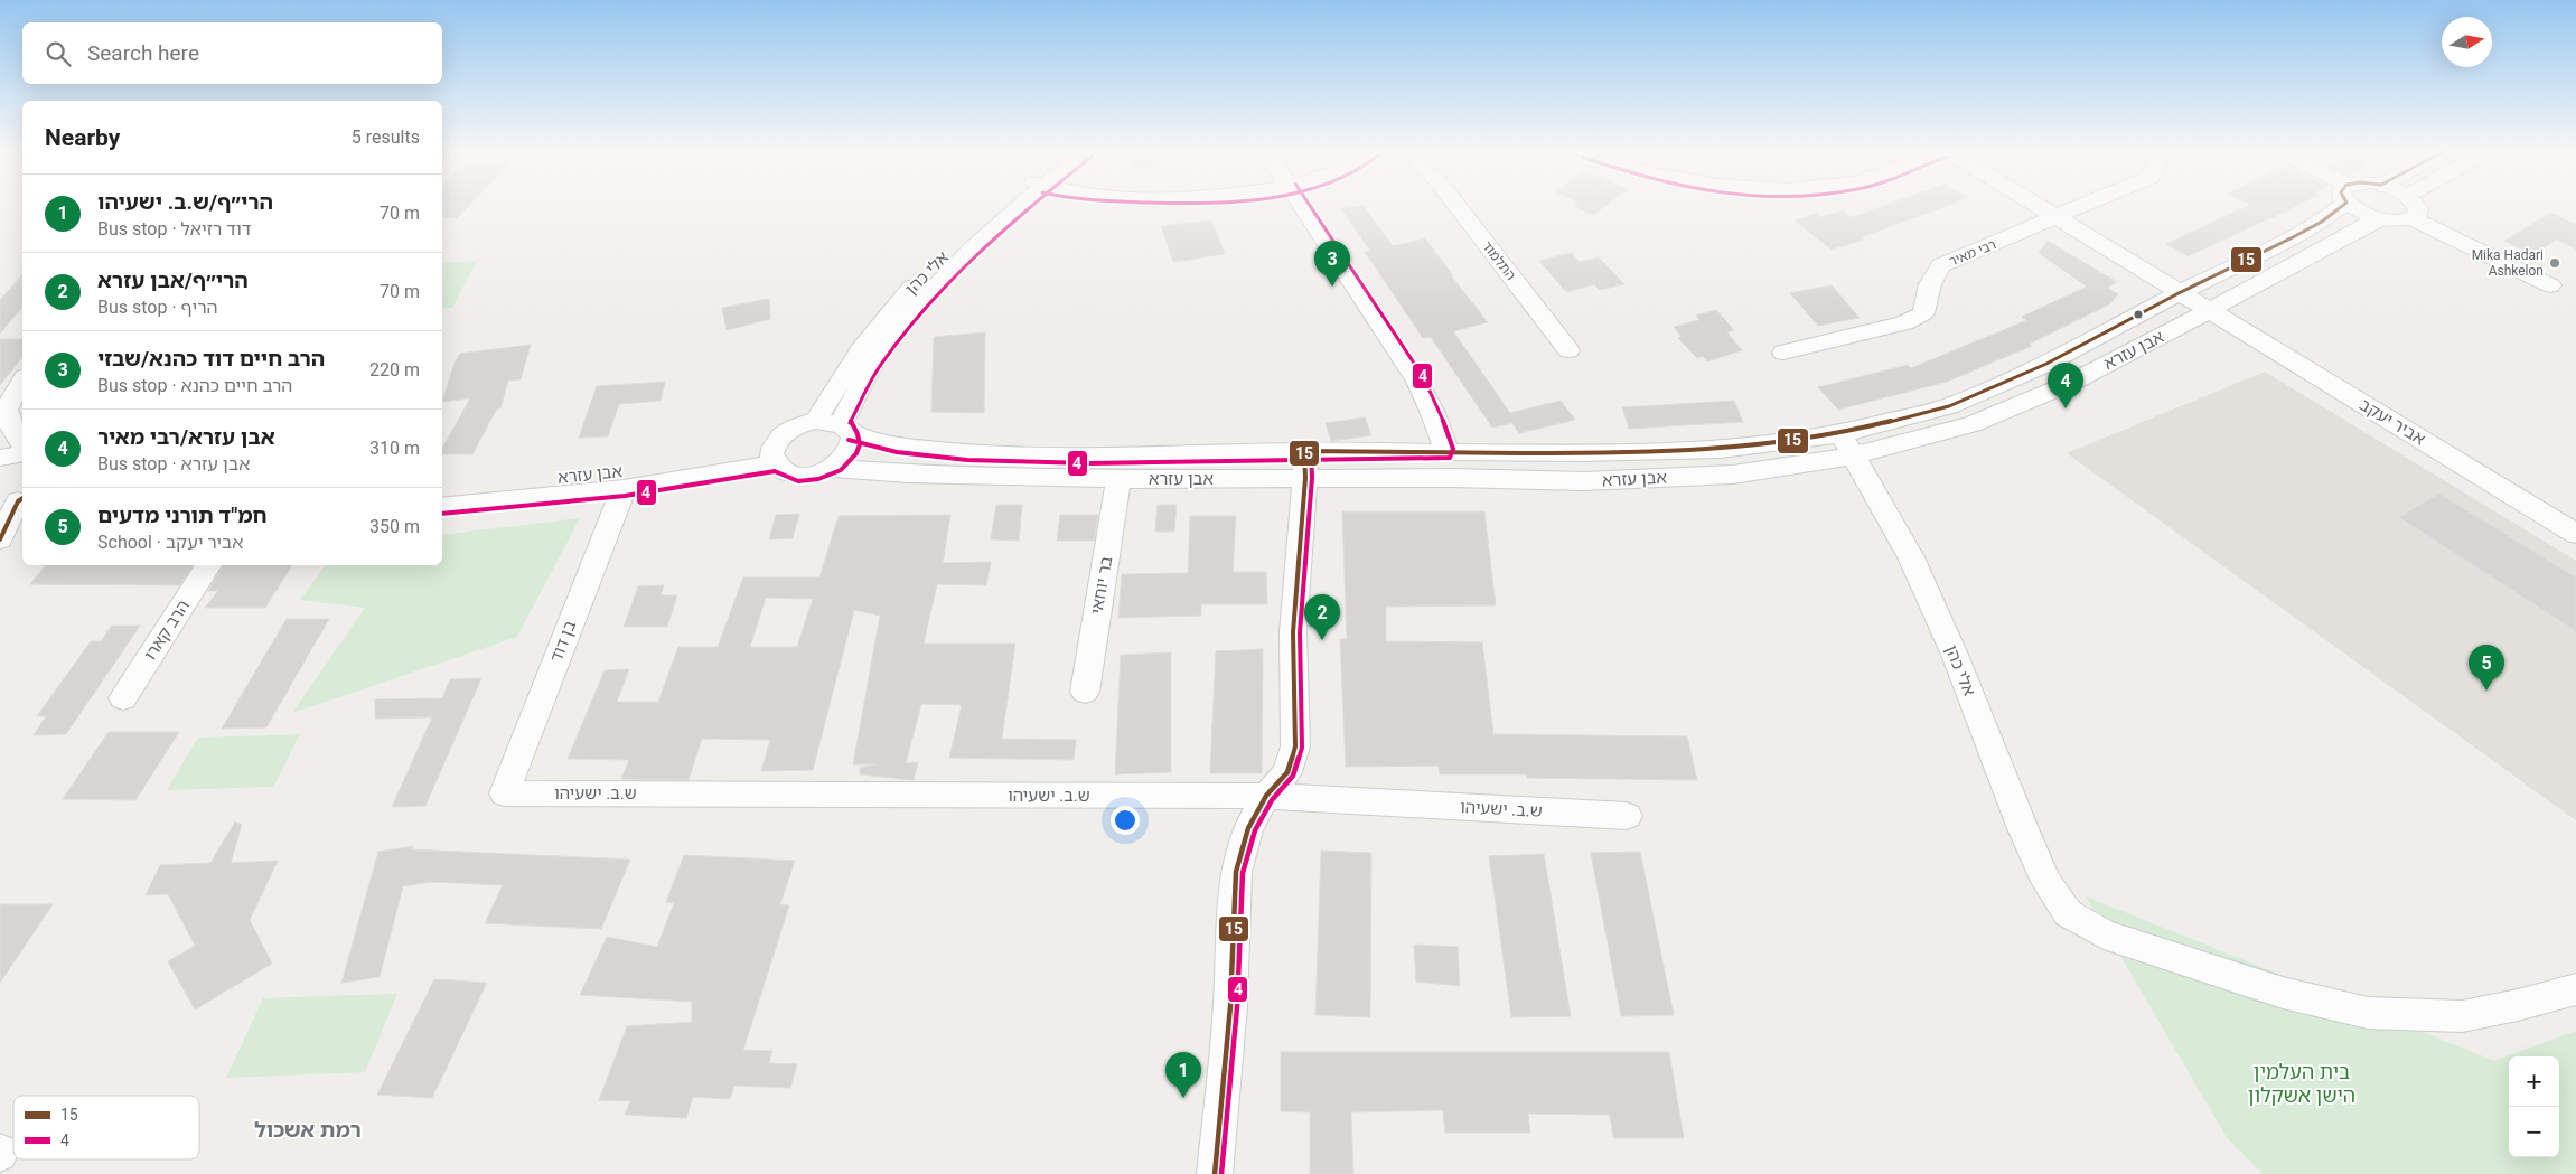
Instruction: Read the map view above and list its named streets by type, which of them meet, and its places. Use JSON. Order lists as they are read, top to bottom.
{
  "streets": {
    "street": [
      "רבי מאיר",
      "התלמוד",
      "אלי כהן",
      "אבן עזרא",
      "אביר יעקב",
      "בר יוחאי",
      "הרב קארו",
      "בן דוד",
      "ש.ב. ישעיהו"
    ]
  },
  "crossings": [
    ["רבי מאיר", "אביר יעקב"],
    ["אלי כהן", "אבן עזרא"],
    ["אבן עזרא", "אביר יעקב"],
    ["אבן עזרא", "בר יוחאי"],
    ["אבן עזרא", "בן דוד"],
    ["בן דוד", "ש.ב. ישעיהו"]
  ],
  "districts": ["רמת אשכול"],
  "parks": ["בית העלמין הישן אשקלון"],
  "places": ["Mika Hadari Ashkelon"],
  "lines": ["transit line 15", "transit line 4"],
  "legend": ["15", "4"],
  "north": "right",
  "page": {
    "search": "Search here",
    "heading": ["Nearby", "5 results"],
    "list": [
      {
        "mark": "1",
        "name": "הרי״ף/ש.ב. ישעיהו",
        "note": "Bus stop · דוד רזיאל",
        "value": "70 m"
      },
      {
        "mark": "2",
        "name": "הרי״ף/אבן עזרא",
        "note": "Bus stop · הריף",
        "value": "70 m"
      },
      {
        "mark": "3",
        "name": "הרב חיים דוד כהנא/שבזי",
        "note": "Bus stop · הרב חיים כהנא",
        "value": "220 m"
      },
      {
        "mark": "4",
        "name": "אבן עזרא/רבי מאיר",
        "note": "Bus stop · אבן עזרא",
        "value": "310 m"
      },
      {
        "mark": "5",
        "name": "חמ\"ד תורני מדעים",
        "note": "School · אביר יעקב",
        "value": "350 m"
      }
    ],
    "pins": [
      "3",
      "4",
      "2",
      "5",
      "1"
    ],
    "map_buttons": ["+", "−"]
  }
}
